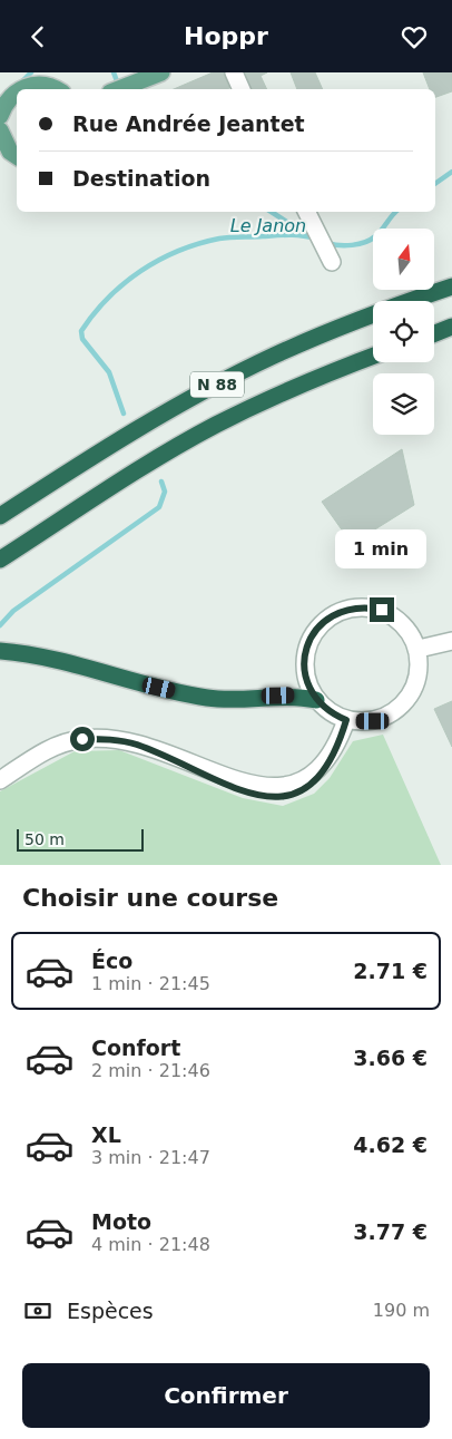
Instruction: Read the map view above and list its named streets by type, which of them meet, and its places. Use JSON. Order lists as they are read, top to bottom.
{
  "streets": {
    "highway": ["N 88"]
  },
  "water": ["Le Janon"],
  "scale_bar": "50 m",
  "north": "top",
  "page": {
    "header": "Hoppr",
    "banner": ["Rue Andrée Jeantet", "Destination"],
    "bubble": "1 min",
    "scale": "50 m",
    "heading": "Choisir une course",
    "list": [
      {
        "name": "Éco",
        "note": "1 min · 21:45",
        "value": "2.71 €"
      },
      {
        "name": "Confort",
        "note": "2 min · 21:46",
        "value": "3.66 €"
      },
      {
        "name": "XL",
        "note": "3 min · 21:47",
        "value": "4.62 €"
      },
      {
        "name": "Moto",
        "note": "4 min · 21:48",
        "value": "3.77 €"
      }
    ],
    "pay": ["Espèces", "190 m"],
    "buttons": "Confirmer"
  }
}
